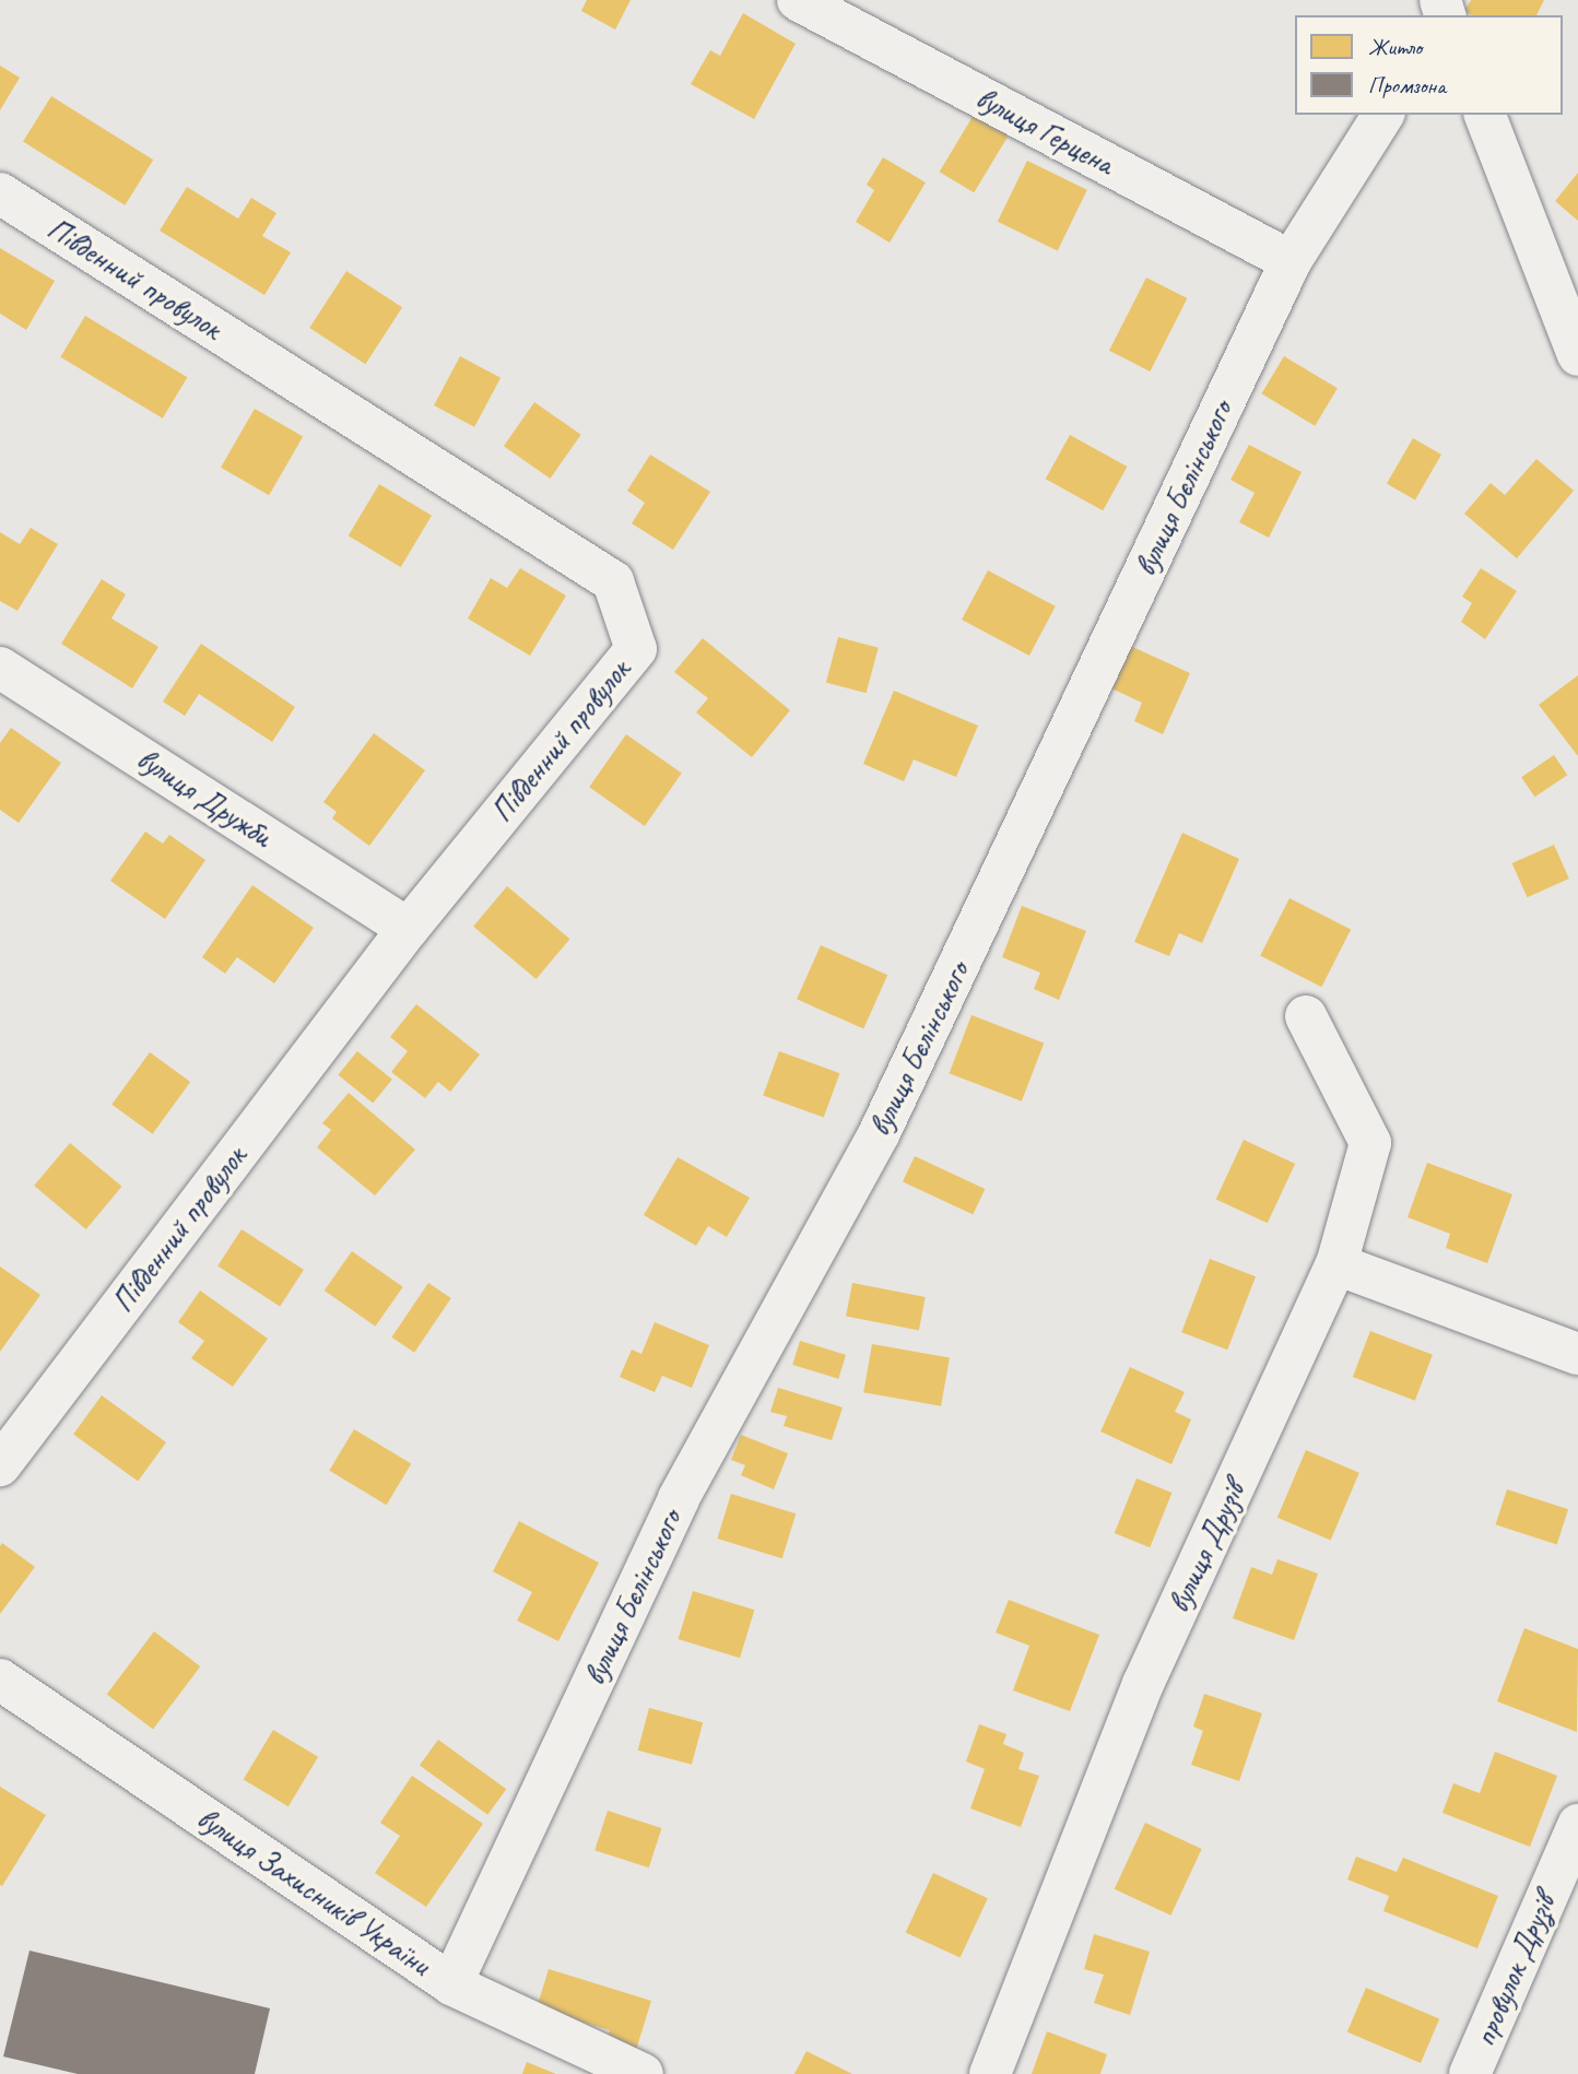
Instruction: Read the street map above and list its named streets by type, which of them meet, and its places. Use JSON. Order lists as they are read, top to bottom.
{
  "streets": {
    "street": [
      "вулиця Герцена",
      "Південний провулок",
      "вулиця Бєлінського",
      "вулиця Дружби",
      "вулиця Друзів",
      "вулиця Захисників України",
      "провулок Друзів"
    ]
  },
  "crossings": [
    ["вулиця Герцена", "вулиця Бєлінського"],
    ["Південний провулок", "вулиця Дружби"],
    ["вулиця Бєлінського", "вулиця Захисників України"]
  ],
  "legend": ["Житло", "Промзона"]
}
